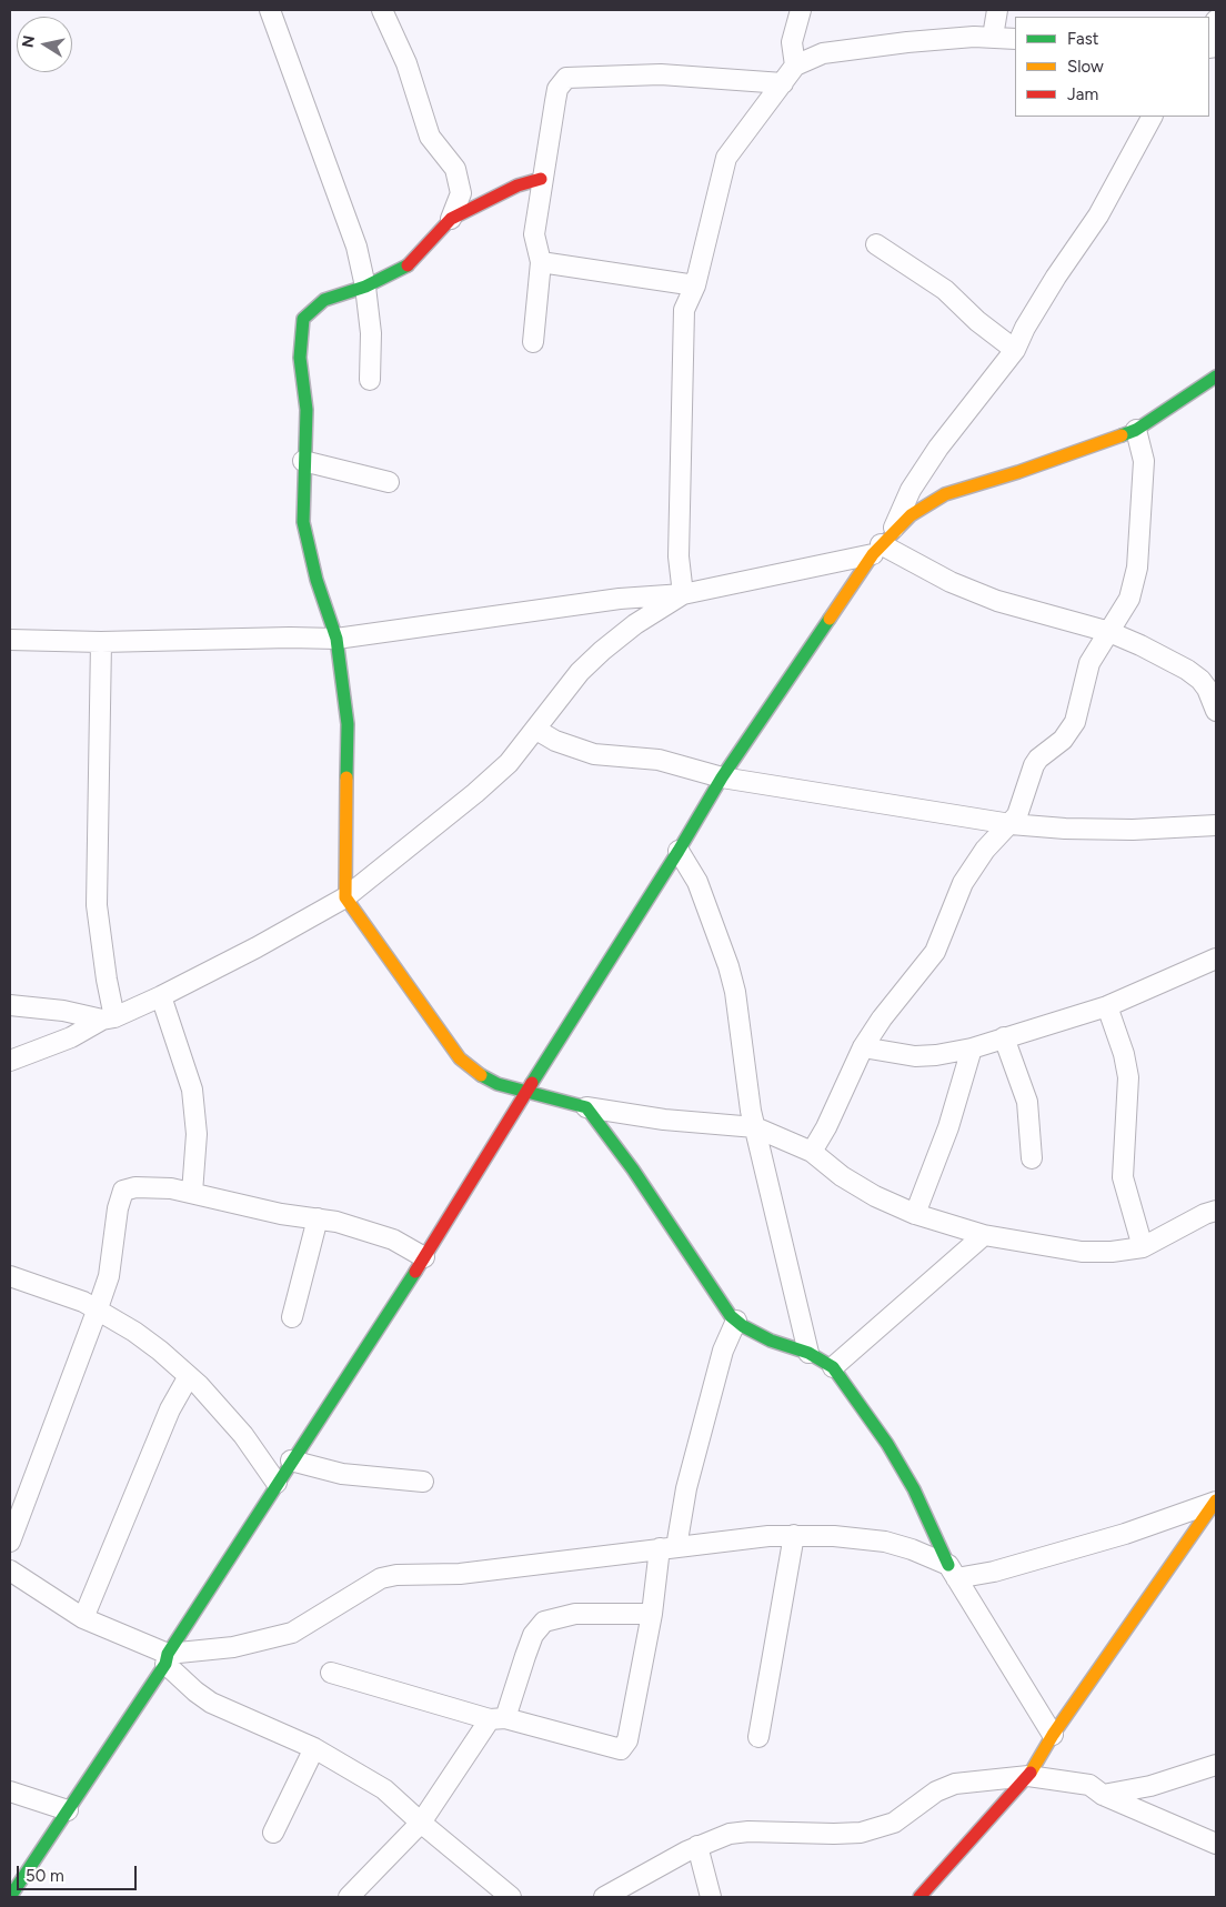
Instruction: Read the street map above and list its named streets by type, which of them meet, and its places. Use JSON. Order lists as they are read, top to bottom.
{
  "legend": ["Fast", "Slow", "Jam"],
  "scale_bar": "50 m",
  "north": "left"
}
